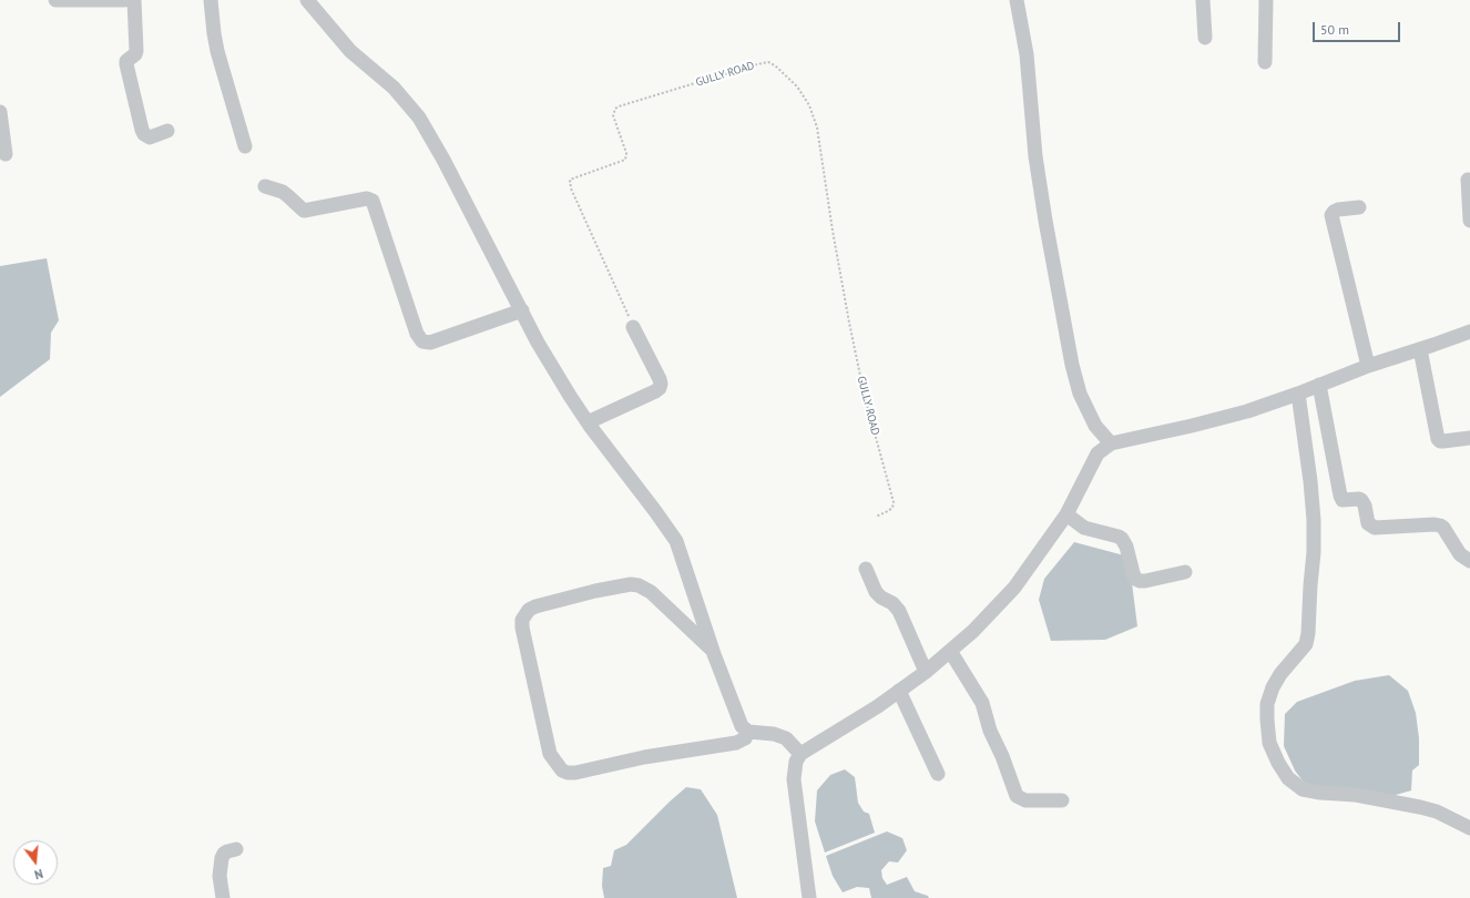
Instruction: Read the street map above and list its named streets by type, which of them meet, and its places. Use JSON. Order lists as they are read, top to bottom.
{
  "streets": {
    "path": ["GULLY ROAD"]
  },
  "scale_bar": "50 m",
  "north": "bottom"
}
